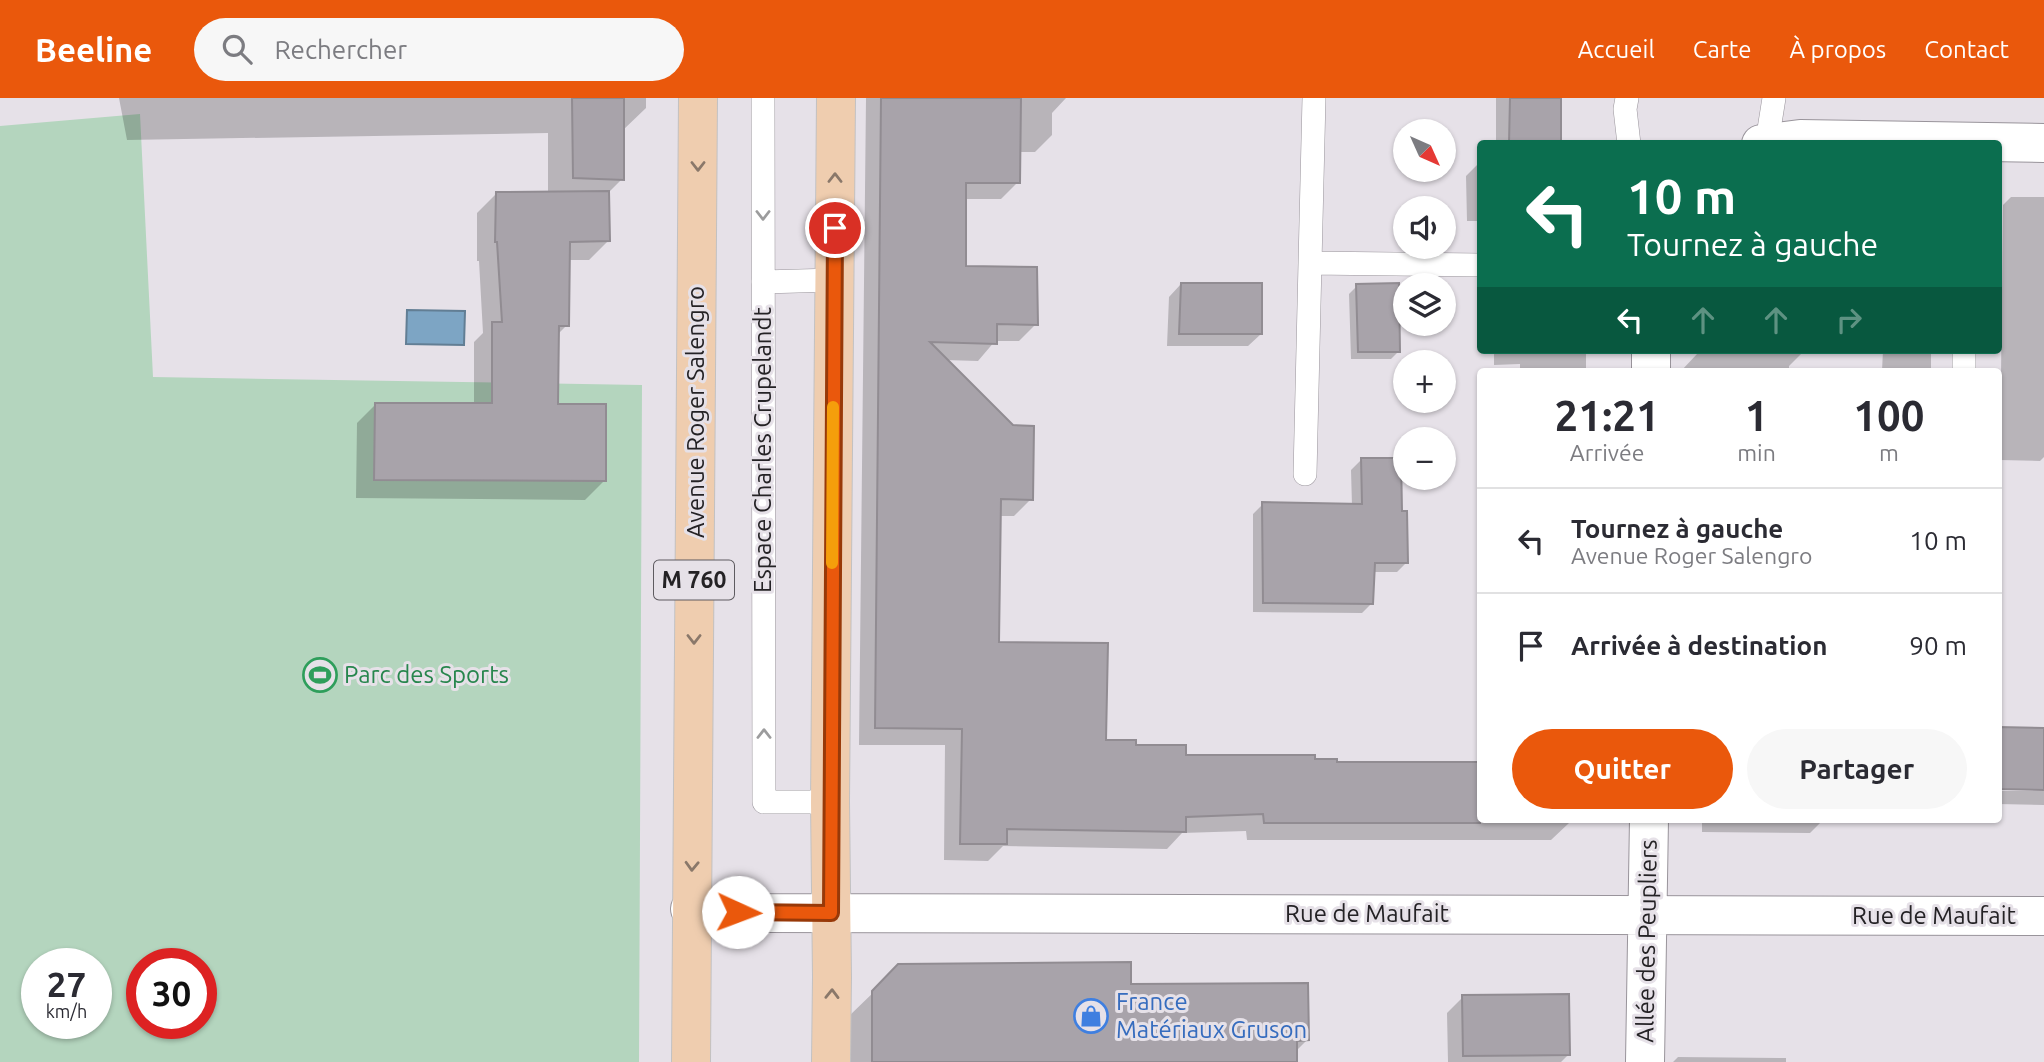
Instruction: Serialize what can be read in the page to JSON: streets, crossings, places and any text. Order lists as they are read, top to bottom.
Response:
{
  "streets": {
    "main road": ["Avenue Roger Salengro", "M 760"],
    "street": ["Rue de Maufait", "Allée des Peupliers"],
    "lane": ["Espace Charles Crupelandt"]
  },
  "crossings": [
    ["Avenue Roger Salengro", "Rue de Maufait"],
    ["Rue de Maufait", "Allée des Peupliers"]
  ],
  "places": {
    "sports": ["Parc des Sports"],
    "shop": ["France Matériaux Gruson"]
  },
  "north": "bottom right",
  "page": {
    "header": "Beeline",
    "search": "Rechercher",
    "nav": [
      "Accueil",
      "Carte",
      "À propos",
      "Contact"
    ],
    "map_buttons": ["+", "−"],
    "turn": ["10 m", "Tournez à gauche"],
    "eta": [
      "21:21",
      "Arrivée",
      "1",
      "min",
      "100",
      "m"
    ],
    "list": [
      {
        "name": "Tournez à gauche",
        "note": "Avenue Roger Salengro",
        "value": "10 m"
      },
      {
        "name": "Arrivée à destination",
        "value": "90 m"
      }
    ],
    "buttons": ["Quitter", "Partager"],
    "speed": "27 km/h",
    "limit": "30"
  }
}
